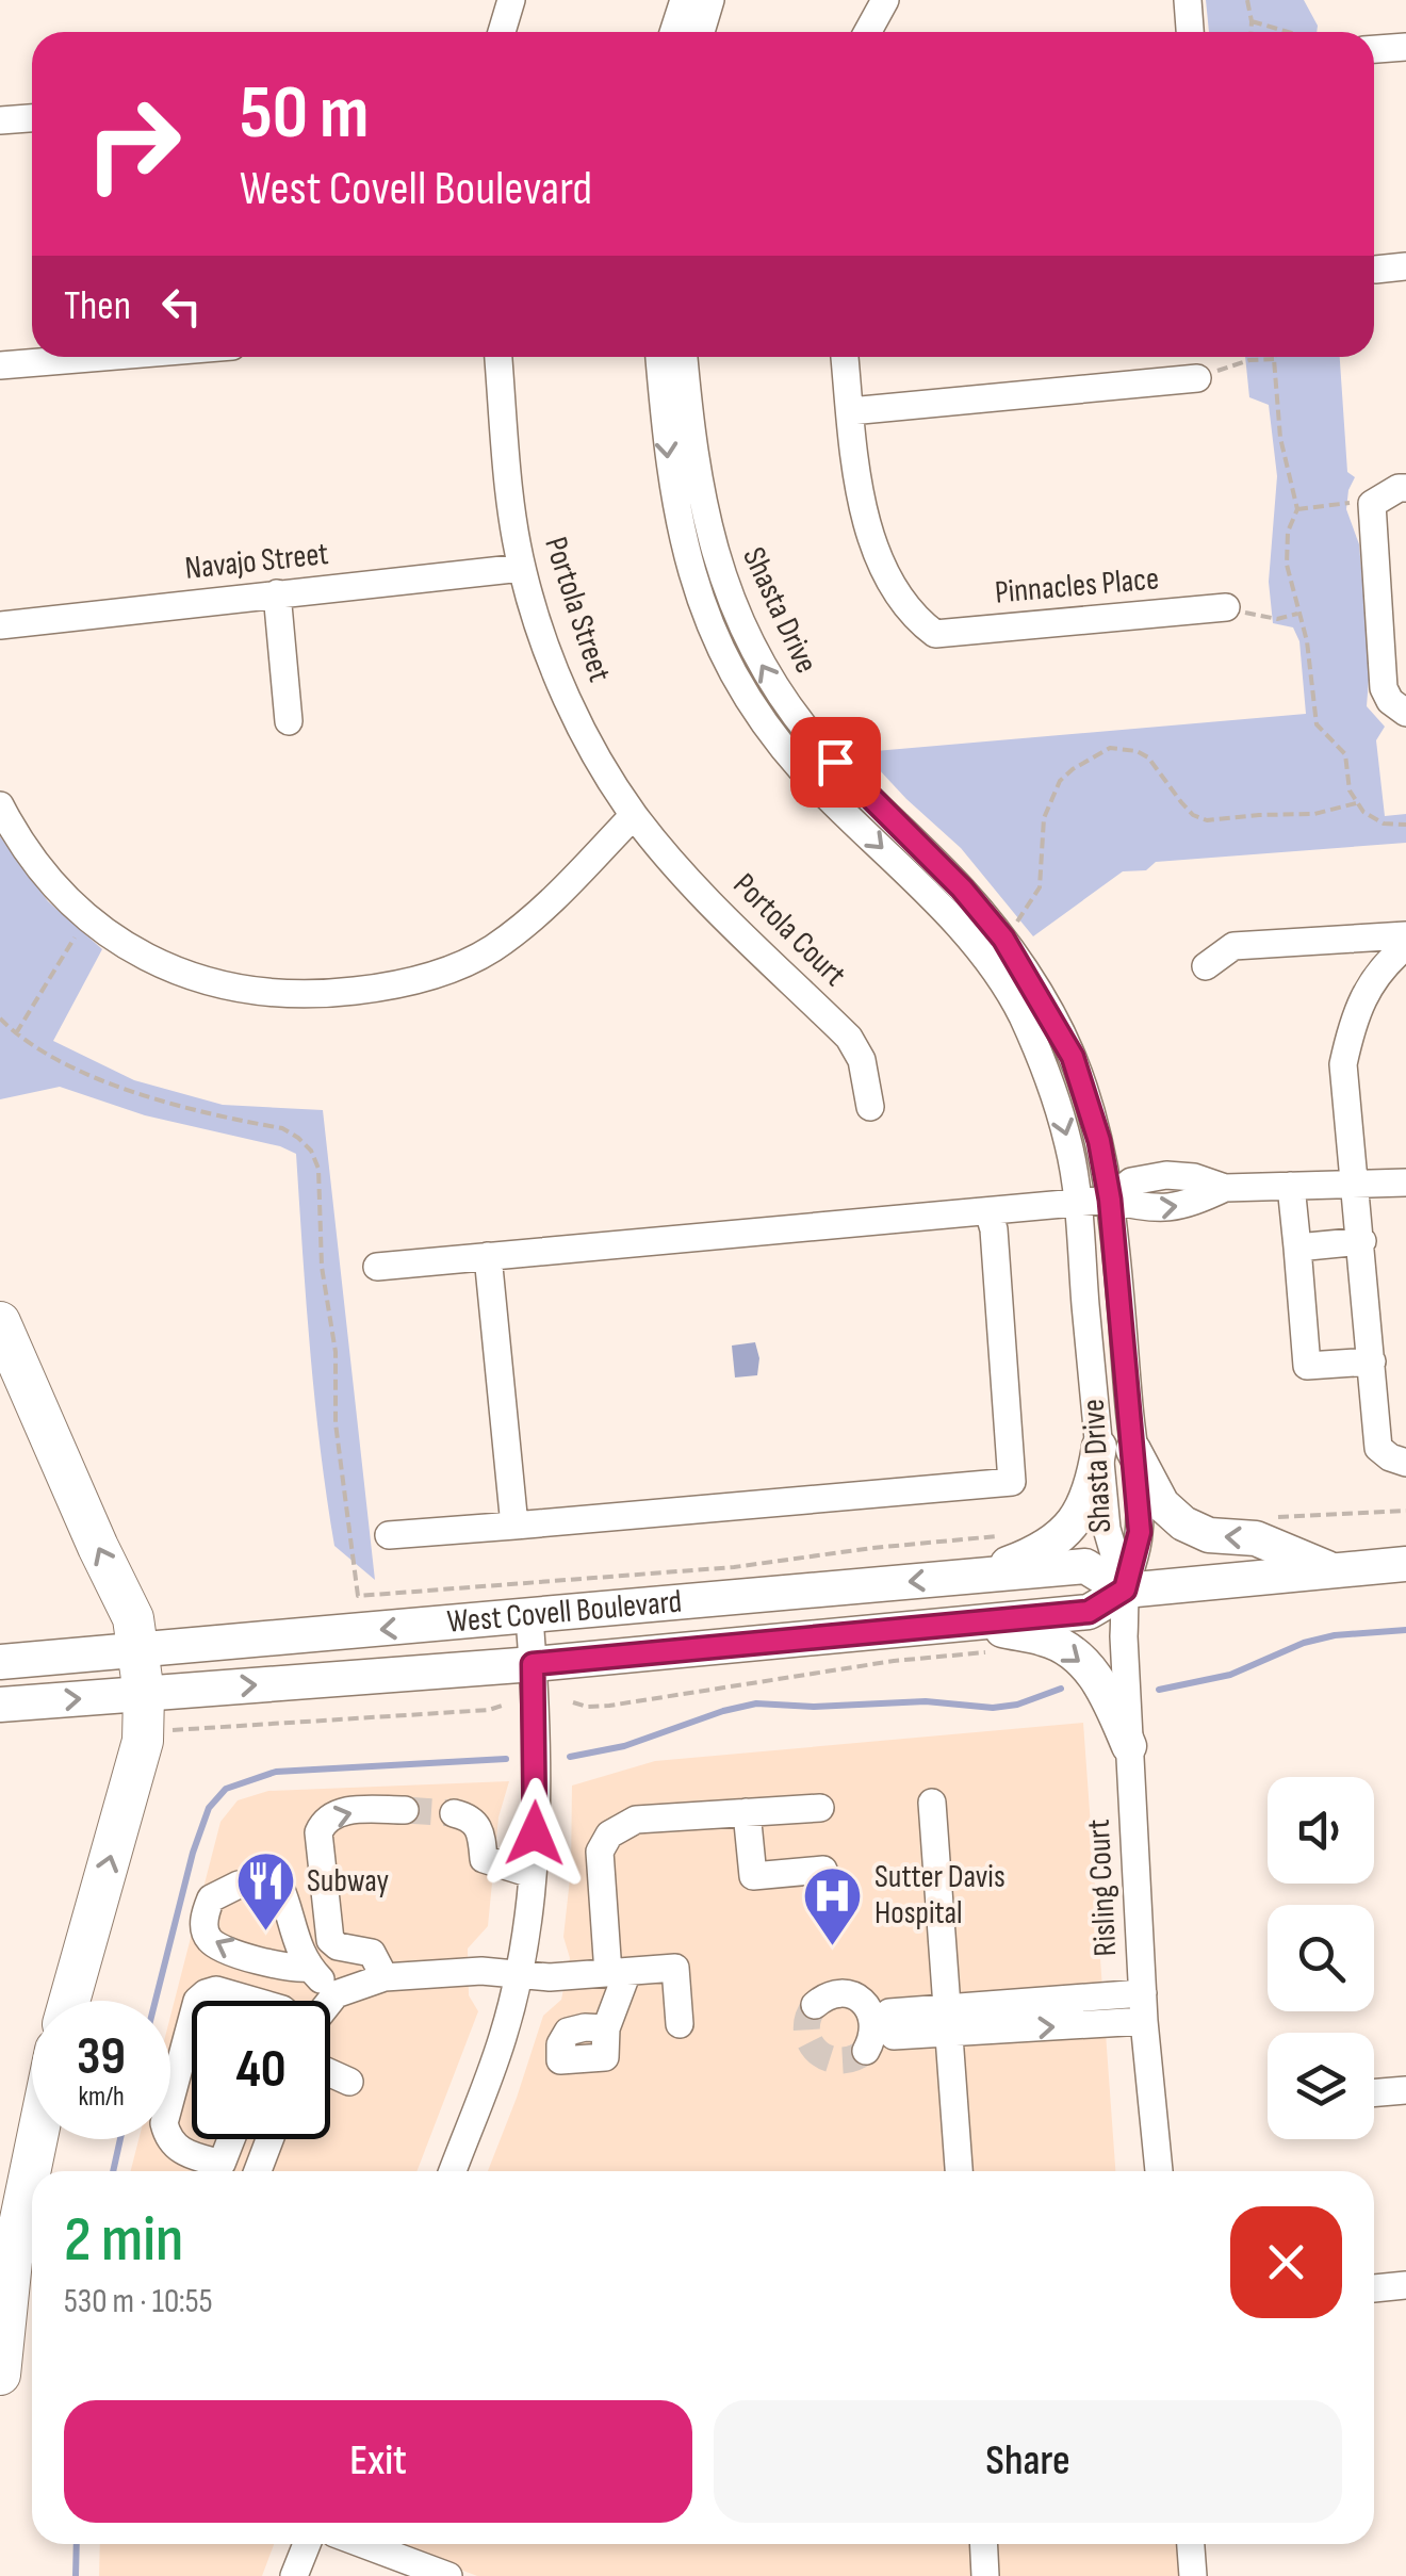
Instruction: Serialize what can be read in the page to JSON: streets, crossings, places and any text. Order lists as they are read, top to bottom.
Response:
{
  "streets": {
    "main road": ["West Covell Boulevard"],
    "street": [
      "Navajo Street",
      "Pinnacles Place",
      "Portola Street",
      "Shasta Drive",
      "Portola Court",
      "Risling Court"
    ]
  },
  "crossings": [
    ["Navajo Street", "Portola Street"],
    ["Portola Street", "Portola Court"],
    ["Shasta Drive", "West Covell Boulevard"],
    ["Shasta Drive", "Risling Court"],
    ["West Covell Boulevard", "Risling Court"]
  ],
  "places": {
    "restaurant": ["Subway"],
    "hospital": ["Sutter Davis Hospital"]
  },
  "page": {
    "turn": ["50 m", "West Covell Boulevard"],
    "then": "Then",
    "speed": "39 km/h",
    "limit": "40",
    "heading": ["2 min", "530 m · 10:55"],
    "buttons": ["Exit", "Share"]
  }
}
